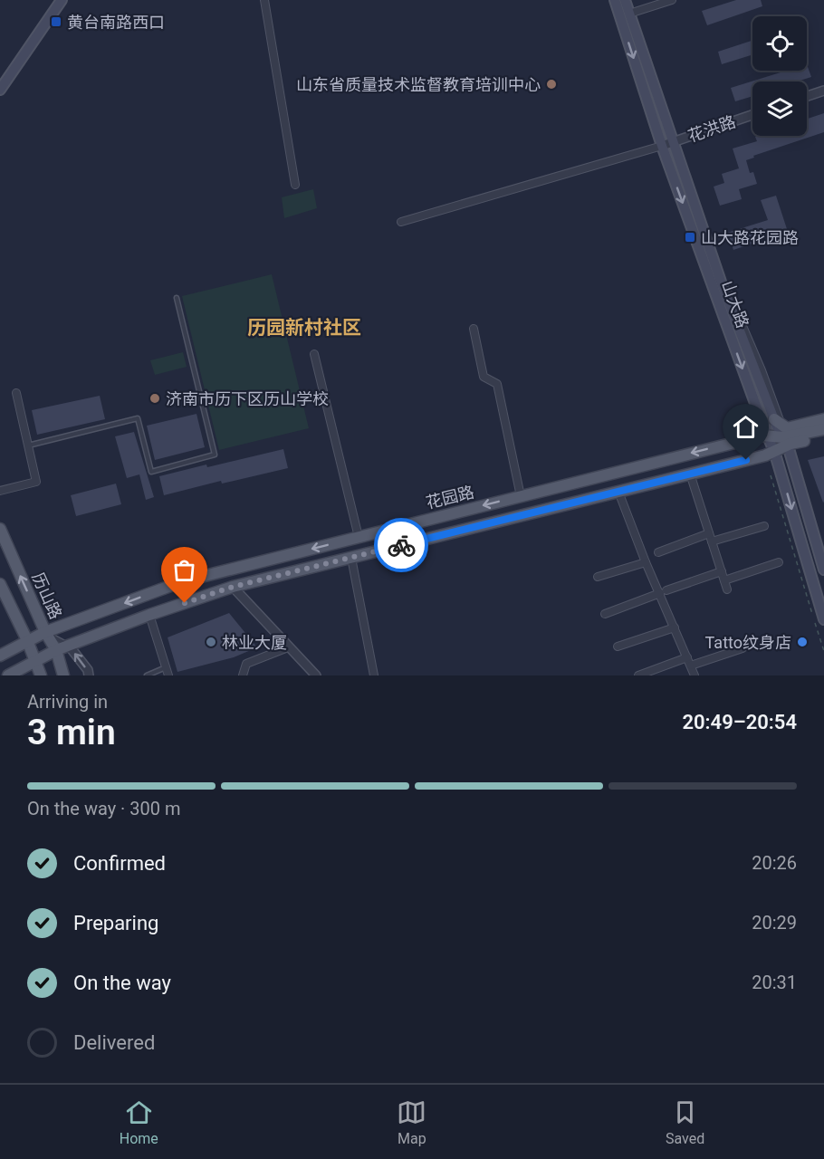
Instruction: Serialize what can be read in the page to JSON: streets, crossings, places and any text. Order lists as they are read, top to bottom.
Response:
{
  "streets": {
    "main road": ["山大路", "花园路", "历山路"],
    "street": ["花洪路"]
  },
  "crossings": [
    ["花洪路", "山大路"],
    ["山大路", "花园路"],
    ["花园路", "历山路"]
  ],
  "districts": ["历园新村社区"],
  "places": {
    "transit": ["黄台南路西口", "山大路花园路"],
    "other": [
      "山东省质量技术监督教育培训中心",
      "济南市历下区历山学校",
      "林业大厦",
      "Tatto纹身店"
    ]
  },
  "page": {
    "heading": ["3 min", "Arriving in", "20:49–20:54"],
    "bar": "On the way · 300 m",
    "list": [
      ["Confirmed", "20:26"],
      ["Preparing", "20:29"],
      ["On the way", "20:31"],
      "Delivered"
    ],
    "tabs": ["Home", "Map", "Saved"]
  }
}
